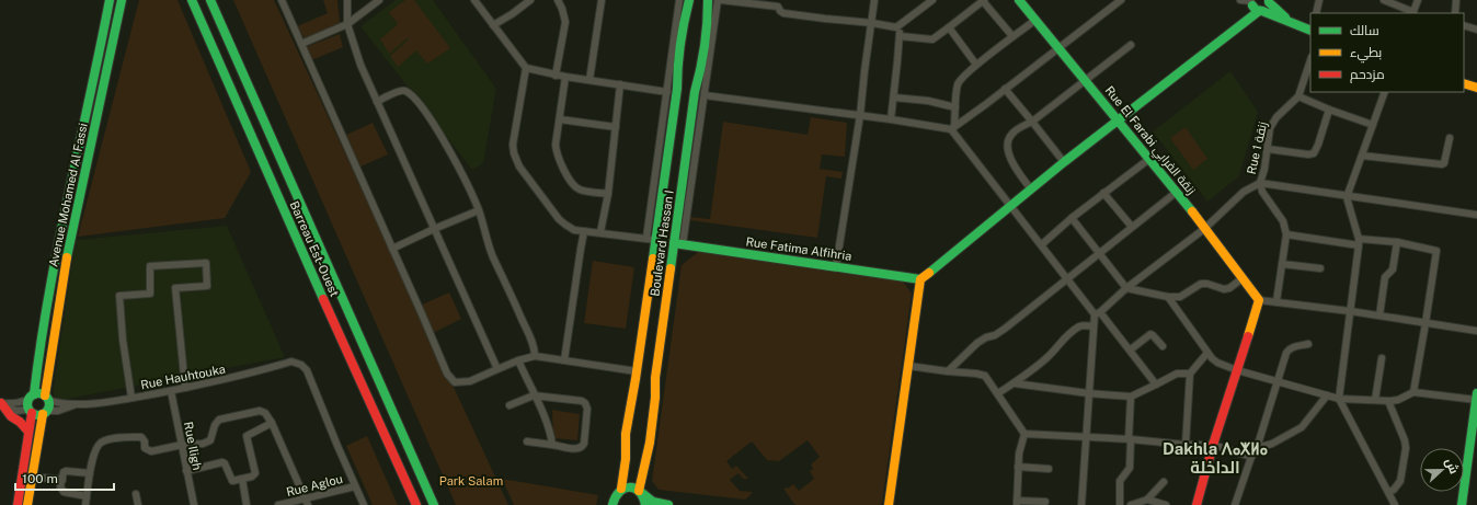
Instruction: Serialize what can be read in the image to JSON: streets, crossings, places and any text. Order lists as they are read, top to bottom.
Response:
{
  "streets": {
    "street": [
      "Rue El Farabi زنقة الفرابي",
      "Rue 1 زنقة",
      "Avenue Mohamed Al Fassi",
      "Boulevard Hassan I",
      "Barreau Est-Ouest",
      "Rue Fatima Alfihria",
      "Rue Hauhtouka",
      "Rue Iligh",
      "Rue Aglou"
    ]
  },
  "crossings": [
    ["Avenue Mohamed Al Fassi", "Rue Hauhtouka"],
    ["Boulevard Hassan I", "Rue Fatima Alfihria"],
    ["Rue Hauhtouka", "Rue Iligh"],
    ["Rue Hauhtouka", "Rue Aglou"]
  ],
  "districts": ["Dakhla ⴷⴰⵅⵍⴰ الداخلة"],
  "parks": ["Park Salam"],
  "legend": ["سالك", "بطيء", "مزدحم"],
  "scale_bar": "100 m",
  "north": "right"
}
